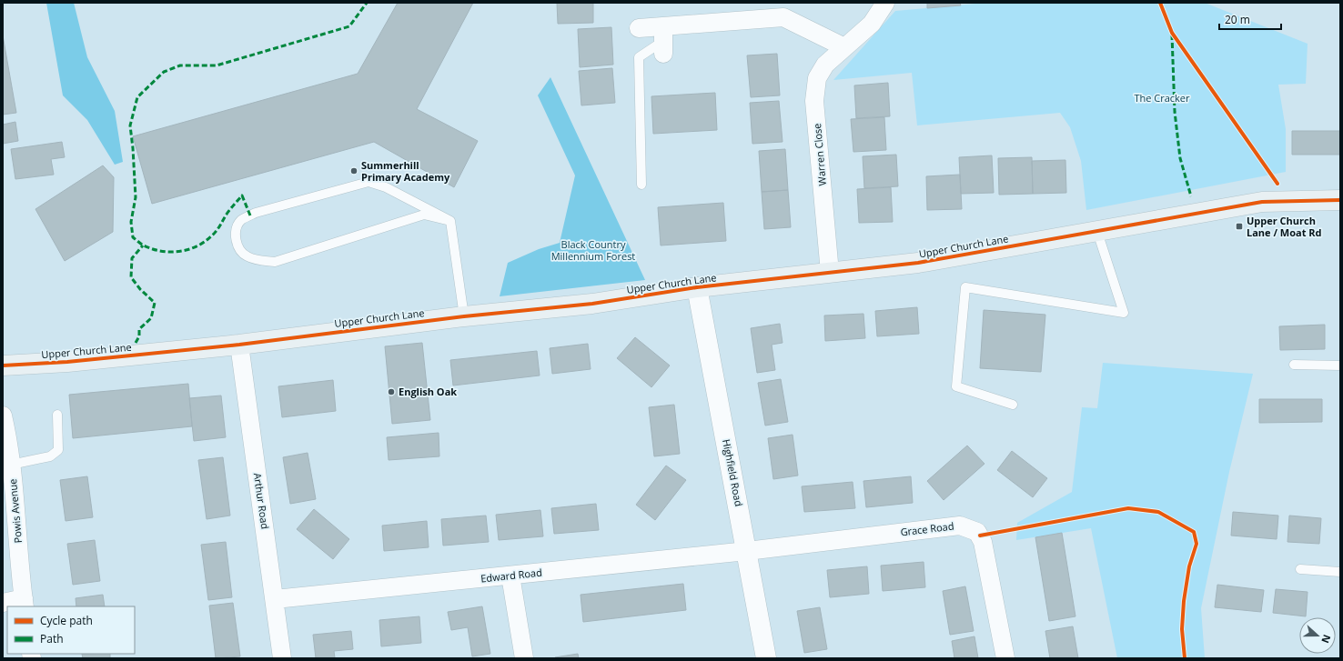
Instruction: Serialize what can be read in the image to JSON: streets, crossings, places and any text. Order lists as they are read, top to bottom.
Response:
{
  "streets": {
    "main road": ["Upper Church Lane"],
    "street": [
      "Warren Close",
      "Highfield Road",
      "Arthur Road",
      "Powis Avenue",
      "Grace Road",
      "Edward Road"
    ]
  },
  "crossings": [
    ["Warren Close", "Upper Church Lane"],
    ["Upper Church Lane", "Highfield Road"],
    ["Upper Church Lane", "Arthur Road"],
    ["Highfield Road", "Grace Road"],
    ["Highfield Road", "Edward Road"],
    ["Arthur Road", "Edward Road"],
    ["Grace Road", "Edward Road"]
  ],
  "parks": ["The Cracker", "Black Country Millennium Forest"],
  "places": {
    "other": ["Summerhill Primary Academy", "English Oak"],
    "transit": ["Upper Church Lane / Moat Rd"]
  },
  "legend": ["Cycle path", "Path"],
  "scale_bar": "20 m",
  "north": "right"
}
